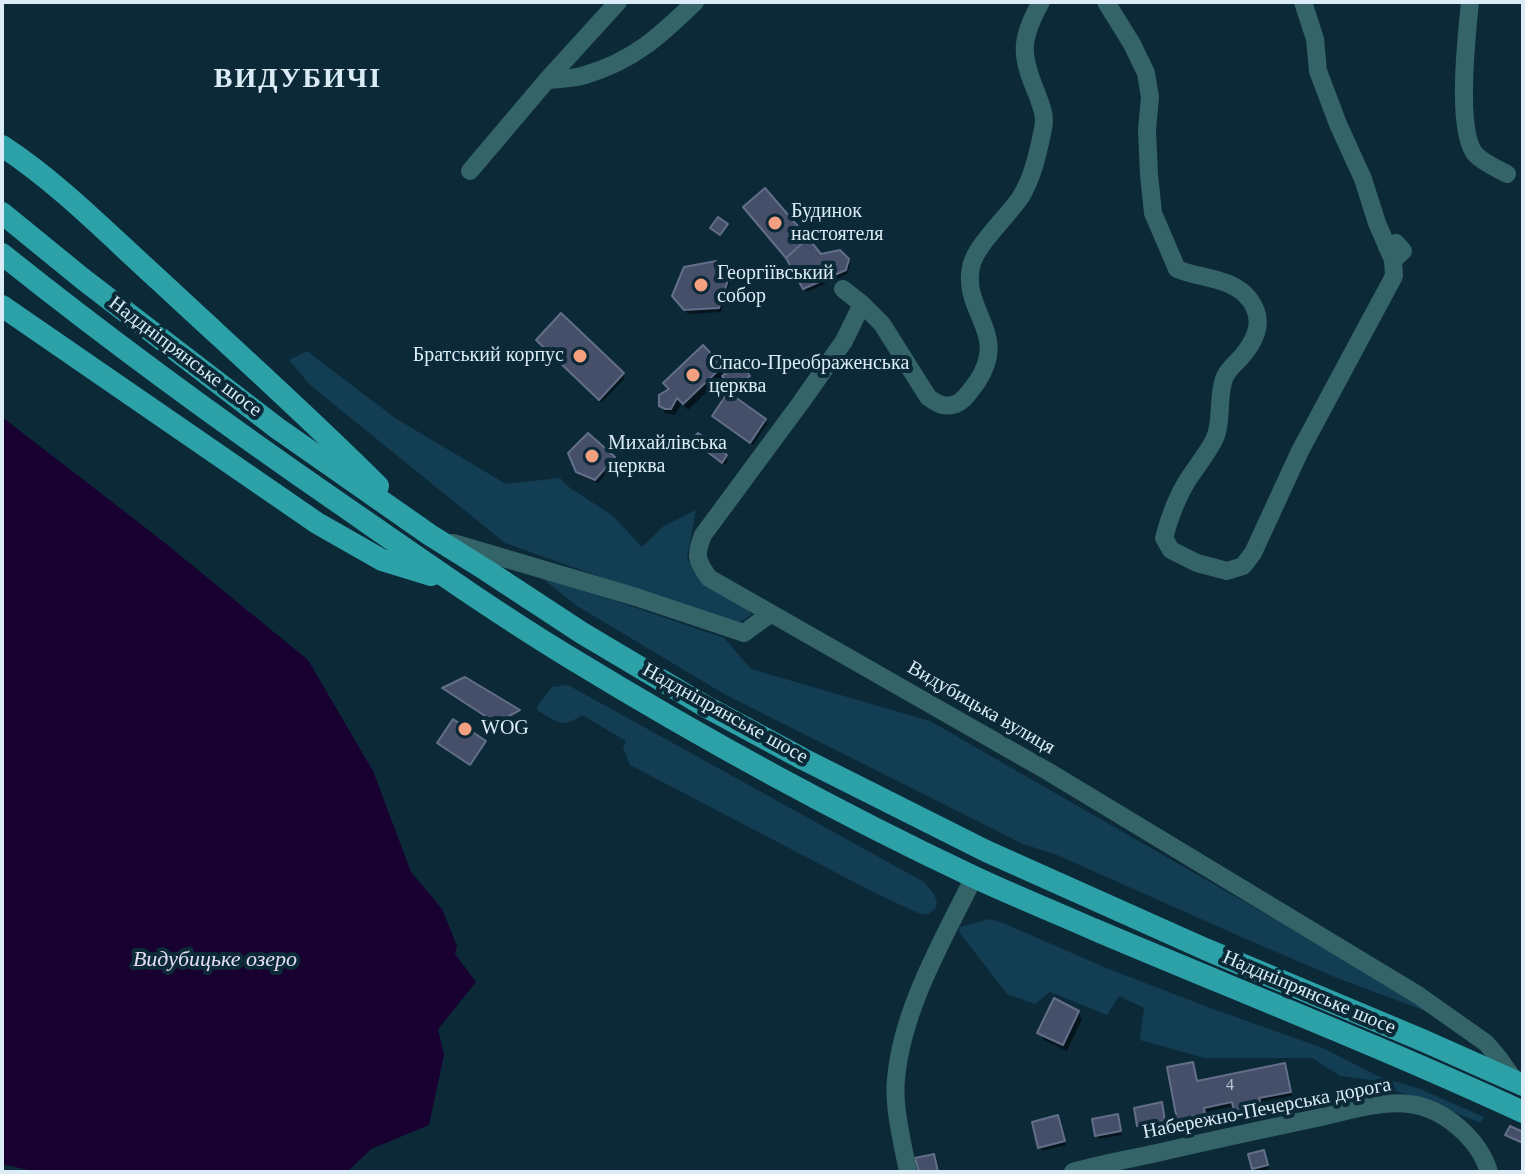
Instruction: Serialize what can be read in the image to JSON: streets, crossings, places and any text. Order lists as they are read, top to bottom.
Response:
{
  "streets": {
    "main road": ["Наддніпрянське шосе"],
    "street": ["Видубицька вулиця", "Набережно-Печерська дорога"]
  },
  "crossings": [
    ["Наддніпрянське шосе", "Видубицька вулиця"]
  ],
  "districts": ["ВИДУБИЧІ"],
  "water": ["Видубицьке озеро"],
  "places": [
    "Будинок настоятеля",
    "Георгіївський собор",
    "Братський корпус",
    "Спасо-Преображенська церква",
    "Михайлівська церква",
    "WOG"
  ],
  "house_numbers": ["4"]
}
